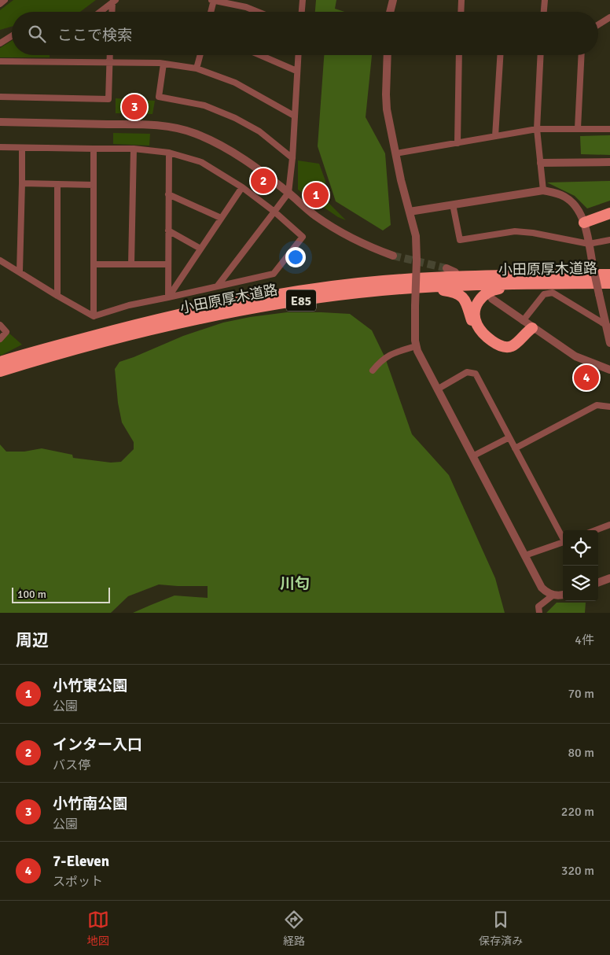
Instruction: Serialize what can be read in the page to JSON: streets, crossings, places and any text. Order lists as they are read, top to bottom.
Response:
{
  "streets": {
    "highway": ["小田原厚木道路", "E85"]
  },
  "districts": ["川匂"],
  "scale_bar": "100 m",
  "page": {
    "search": "ここで検索",
    "pins": [
      "3",
      "2",
      "1",
      "4"
    ],
    "scale": "100 m",
    "heading": ["周辺", "4件"],
    "list": [
      {
        "mark": "1",
        "name": "小竹東公園",
        "note": "公園",
        "value": "70 m"
      },
      {
        "mark": "2",
        "name": "インター入口",
        "note": "バス停",
        "value": "80 m"
      },
      {
        "mark": "3",
        "name": "小竹南公園",
        "note": "公園",
        "value": "220 m"
      },
      {
        "mark": "4",
        "name": "7-Eleven",
        "note": "スポット",
        "value": "320 m"
      }
    ],
    "nav": ["地図", "経路", "保存済み"]
  }
}
